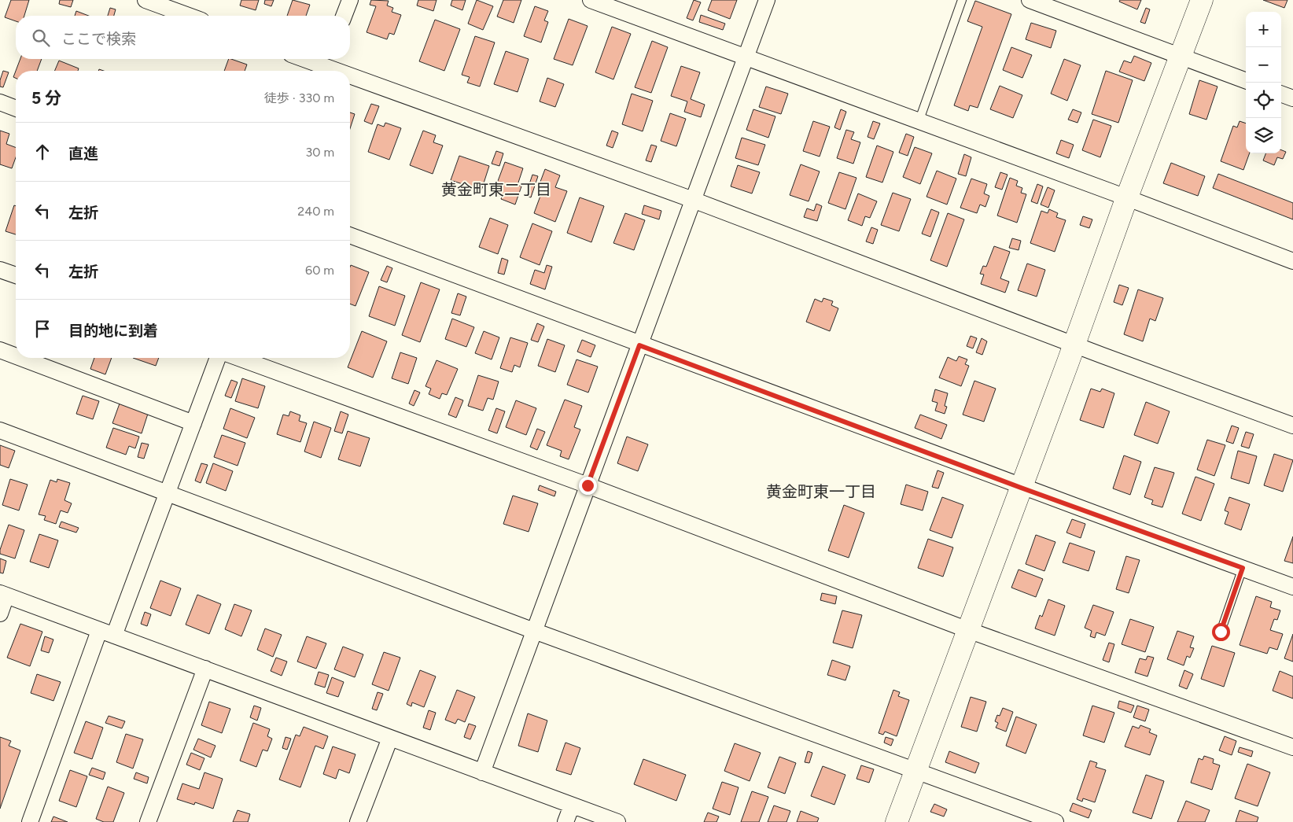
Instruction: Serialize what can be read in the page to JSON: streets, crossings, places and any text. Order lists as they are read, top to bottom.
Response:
{
  "districts": ["黄金町東二丁目", "黄金町東一丁目"],
  "page": {
    "map_buttons": ["+", "−"],
    "search": "ここで検索",
    "heading": ["5 分", "徒歩 · 330 m"],
    "list": [
      ["直進", "30 m"],
      ["左折", "240 m"],
      ["左折", "60 m"],
      "目的地に到着"
    ]
  }
}
